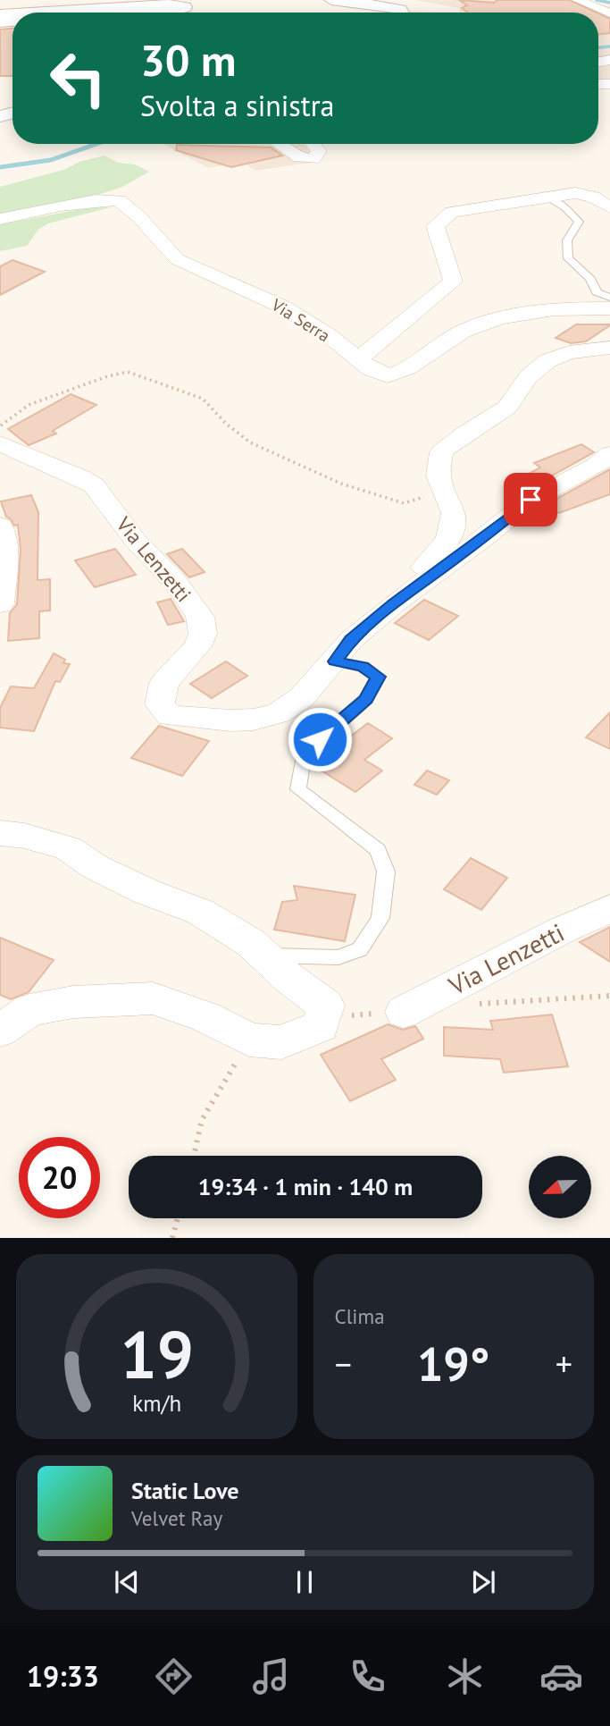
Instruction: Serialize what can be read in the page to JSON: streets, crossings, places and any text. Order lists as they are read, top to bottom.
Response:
{
  "streets": {
    "street": ["Via Serra", "Via Lenzetti"]
  },
  "north": "left",
  "page": {
    "turn": ["30 m", "Svolta a sinistra"],
    "limit": "20",
    "trip": "19:34 · 1 min · 140 m",
    "tile": "Clima",
    "heat": ["−", "19°", "+"],
    "song": ["Static Love", "Velvet Ray"],
    "tabs": "19:33",
    "gauge": ["19", "km/h"]
  }
}
